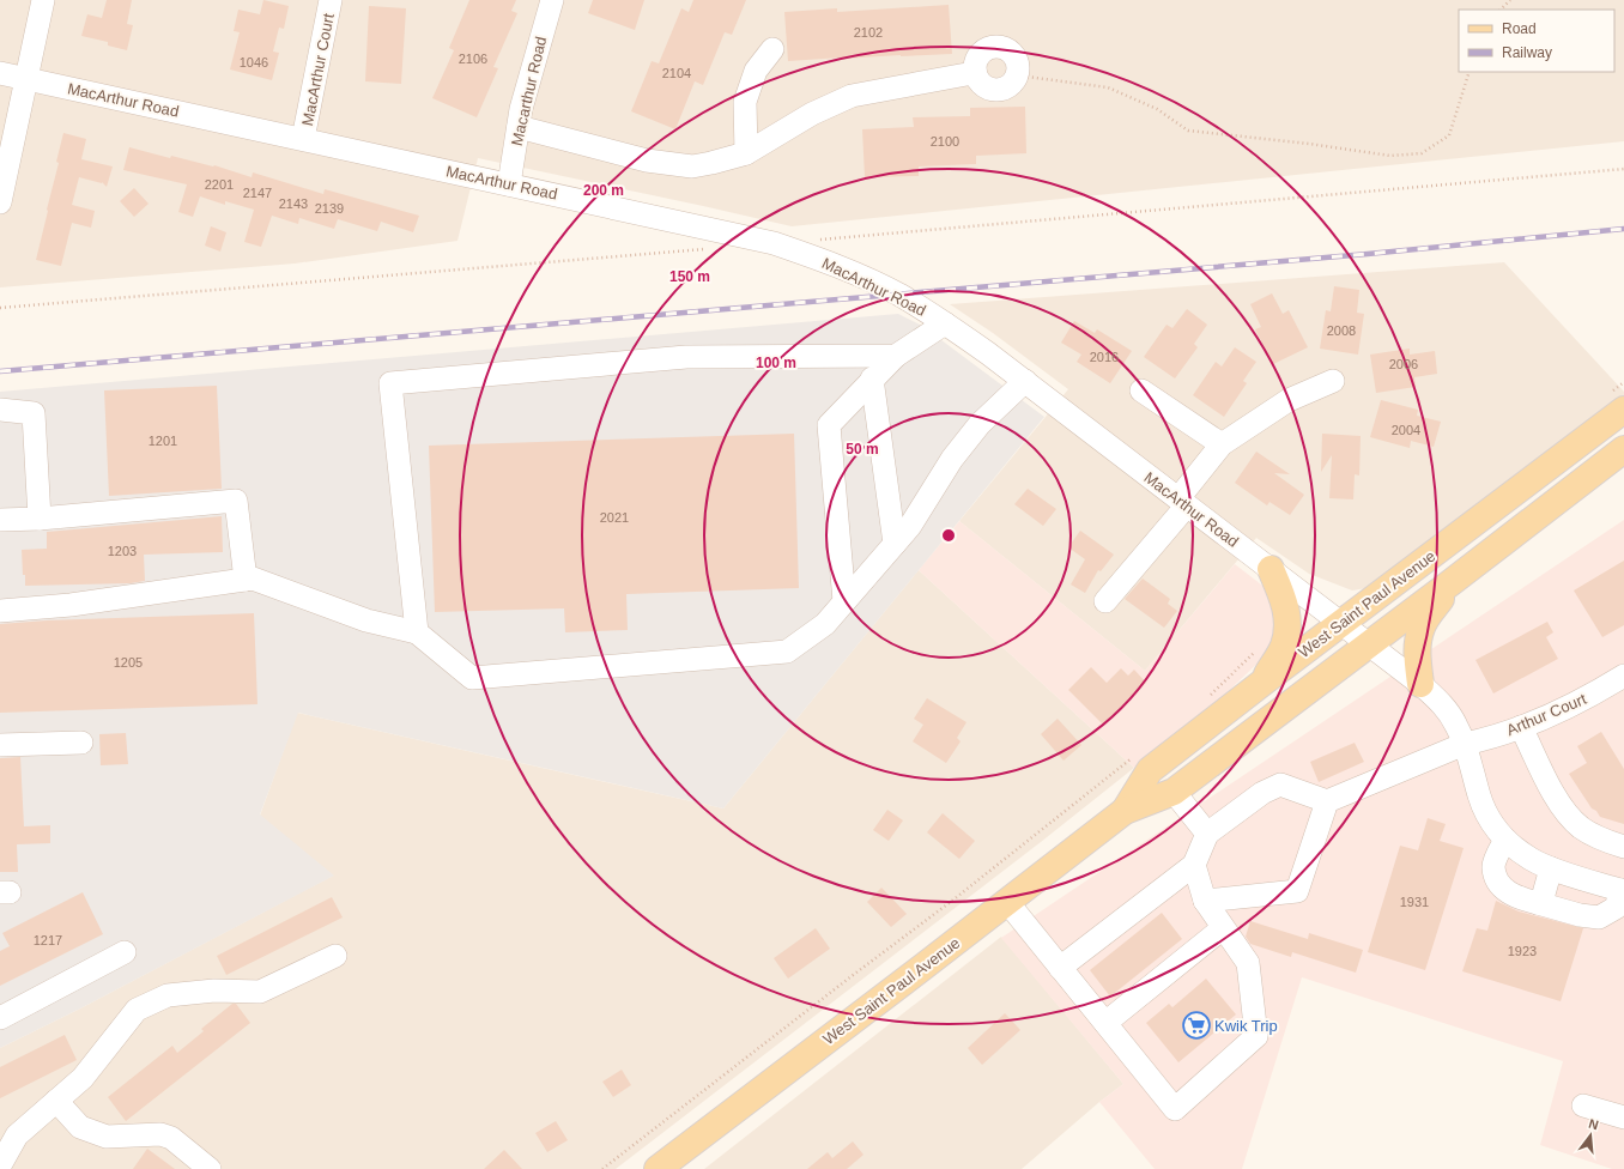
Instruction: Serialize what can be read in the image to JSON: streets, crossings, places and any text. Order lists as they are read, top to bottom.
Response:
{
  "streets": {
    "main road": ["West Saint Paul Avenue"],
    "street": [
      "MacArthur Court",
      "Macarthur Road",
      "MacArthur Road",
      "Arthur Court"
    ]
  },
  "crossings": [
    ["MacArthur Court", "MacArthur Road"],
    ["Macarthur Road", "MacArthur Road"],
    ["MacArthur Road", "West Saint Paul Avenue"],
    ["MacArthur Road", "Arthur Court"]
  ],
  "places": {
    "supermarket": ["Kwik Trip"]
  },
  "house_numbers": [
    "2102",
    "2106",
    "1046",
    "2104",
    "2100",
    "2201",
    "2147",
    "2143",
    "2139",
    "2008",
    "2016",
    "2006",
    "2004",
    "1201",
    "2021",
    "1203",
    "1205",
    "1931",
    "1217",
    "1923"
  ],
  "legend": ["Road", "Railway"],
  "north": "top",
  "rings": [
    "200 m",
    "150 m",
    "100 m",
    "50 m"
  ]
}
